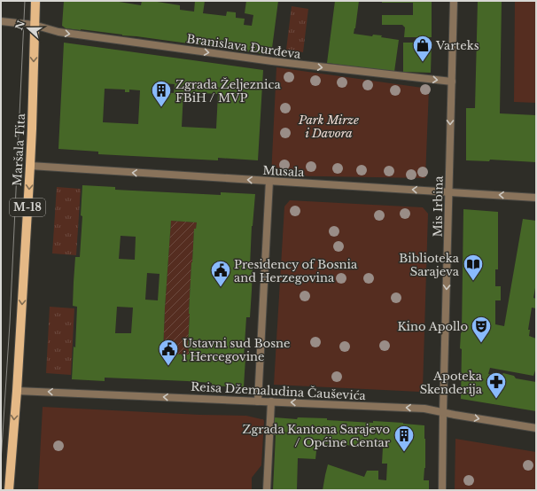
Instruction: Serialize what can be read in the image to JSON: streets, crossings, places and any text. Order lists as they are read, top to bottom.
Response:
{
  "streets": {
    "main road": ["Maršala Tita", "M-18"],
    "street": [
      "Branislava Đurđeva",
      "Musala",
      "Mis Irbina",
      "Reisa Džemaludina Čauševića"
    ]
  },
  "crossings": [
    ["Branislava Đurđeva", "Maršala Tita"],
    ["Branislava Đurđeva", "Mis Irbina"],
    ["Maršala Tita", "Musala"],
    ["Maršala Tita", "Reisa Džemaludina Čauševića"],
    ["Musala", "Mis Irbina"],
    ["Mis Irbina", "Reisa Džemaludina Čauševića"]
  ],
  "one_way": [
    "Branislava Đurđeva",
    "Maršala Tita",
    "Musala",
    "Mis Irbina"
  ],
  "parks": ["Park Mirze i Davora"],
  "places": {
    "shop": ["Varteks"],
    "building": ["Zgrada Željeznica FBiH / MVP", "Zgrada Kantona Sarajevo / Općine Centar"],
    "library": ["Biblioteka Sarajeva"],
    "public building": ["Presidency of Bosnia and Herzegovina", "Ustavni sud Bosne i Hercegovine"],
    "theatre": ["Kino Apollo"],
    "pharmacy": ["Apoteka Skenderija"]
  },
  "north": "left"
}
